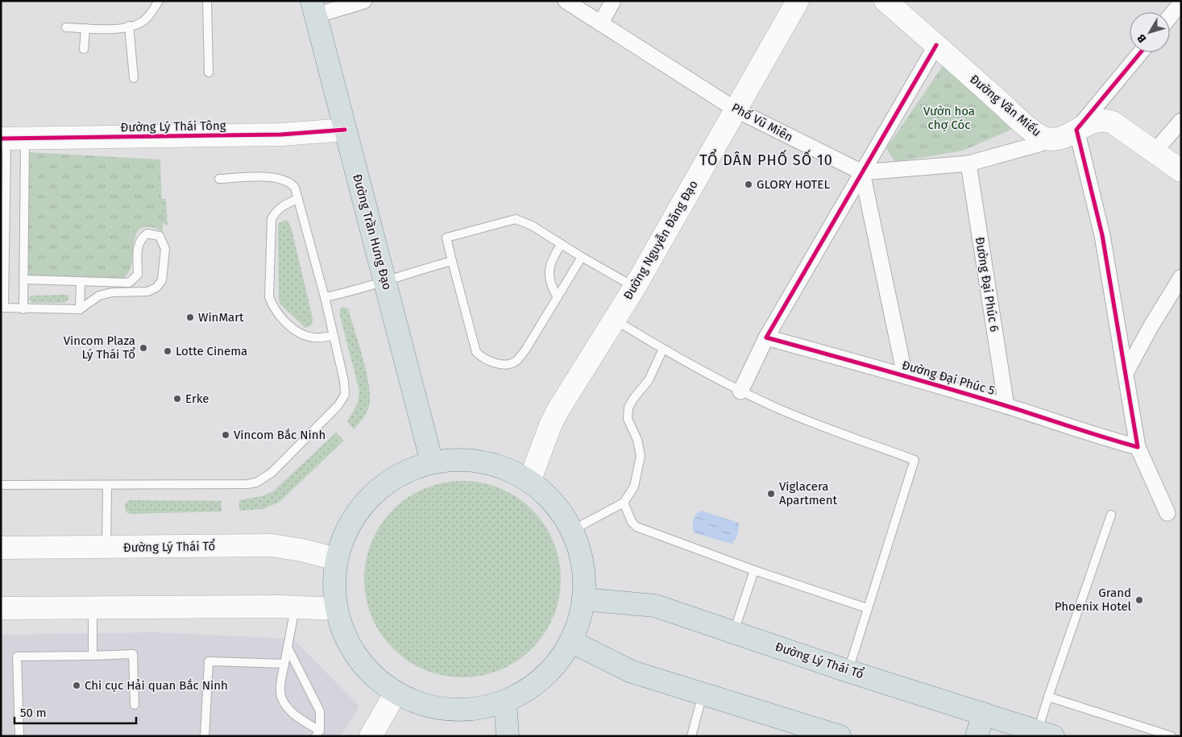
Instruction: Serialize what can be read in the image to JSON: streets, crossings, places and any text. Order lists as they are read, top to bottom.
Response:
{
  "streets": {
    "main road": [
      "Đường Văn Miếu",
      "Đường Lý Thái Tông",
      "Đường Trần Hưng Đạo",
      "Đường Nguyễn Đăng Đạo",
      "Đường Lý Thái Tổ"
    ],
    "street": ["Phố Vũ Miên", "Đường Đại Phúc 6", "Đường Đại Phúc 5"]
  },
  "crossings": [
    ["Phố Vũ Miên", "Đường Nguyễn Đăng Đạo"],
    ["Đường Lý Thái Tông", "Đường Trần Hưng Đạo"],
    ["Đường Đại Phúc 6", "Đường Đại Phúc 5"]
  ],
  "districts": ["TỔ DÂN PHỐ SỐ 10"],
  "parks": ["Vườn hoa chợ Cóc"],
  "places": [
    "GLORY HOTEL",
    "WinMart",
    "Vincom Plaza Lý Thái Tổ",
    "Lotte Cinema",
    "Erke",
    "Vincom Bắc Ninh",
    "Viglacera Apartment",
    "Grand Phoenix Hotel",
    "Chi cục Hải quan Bắc Ninh"
  ],
  "scale_bar": "50 m",
  "north": "bottom left"
}
